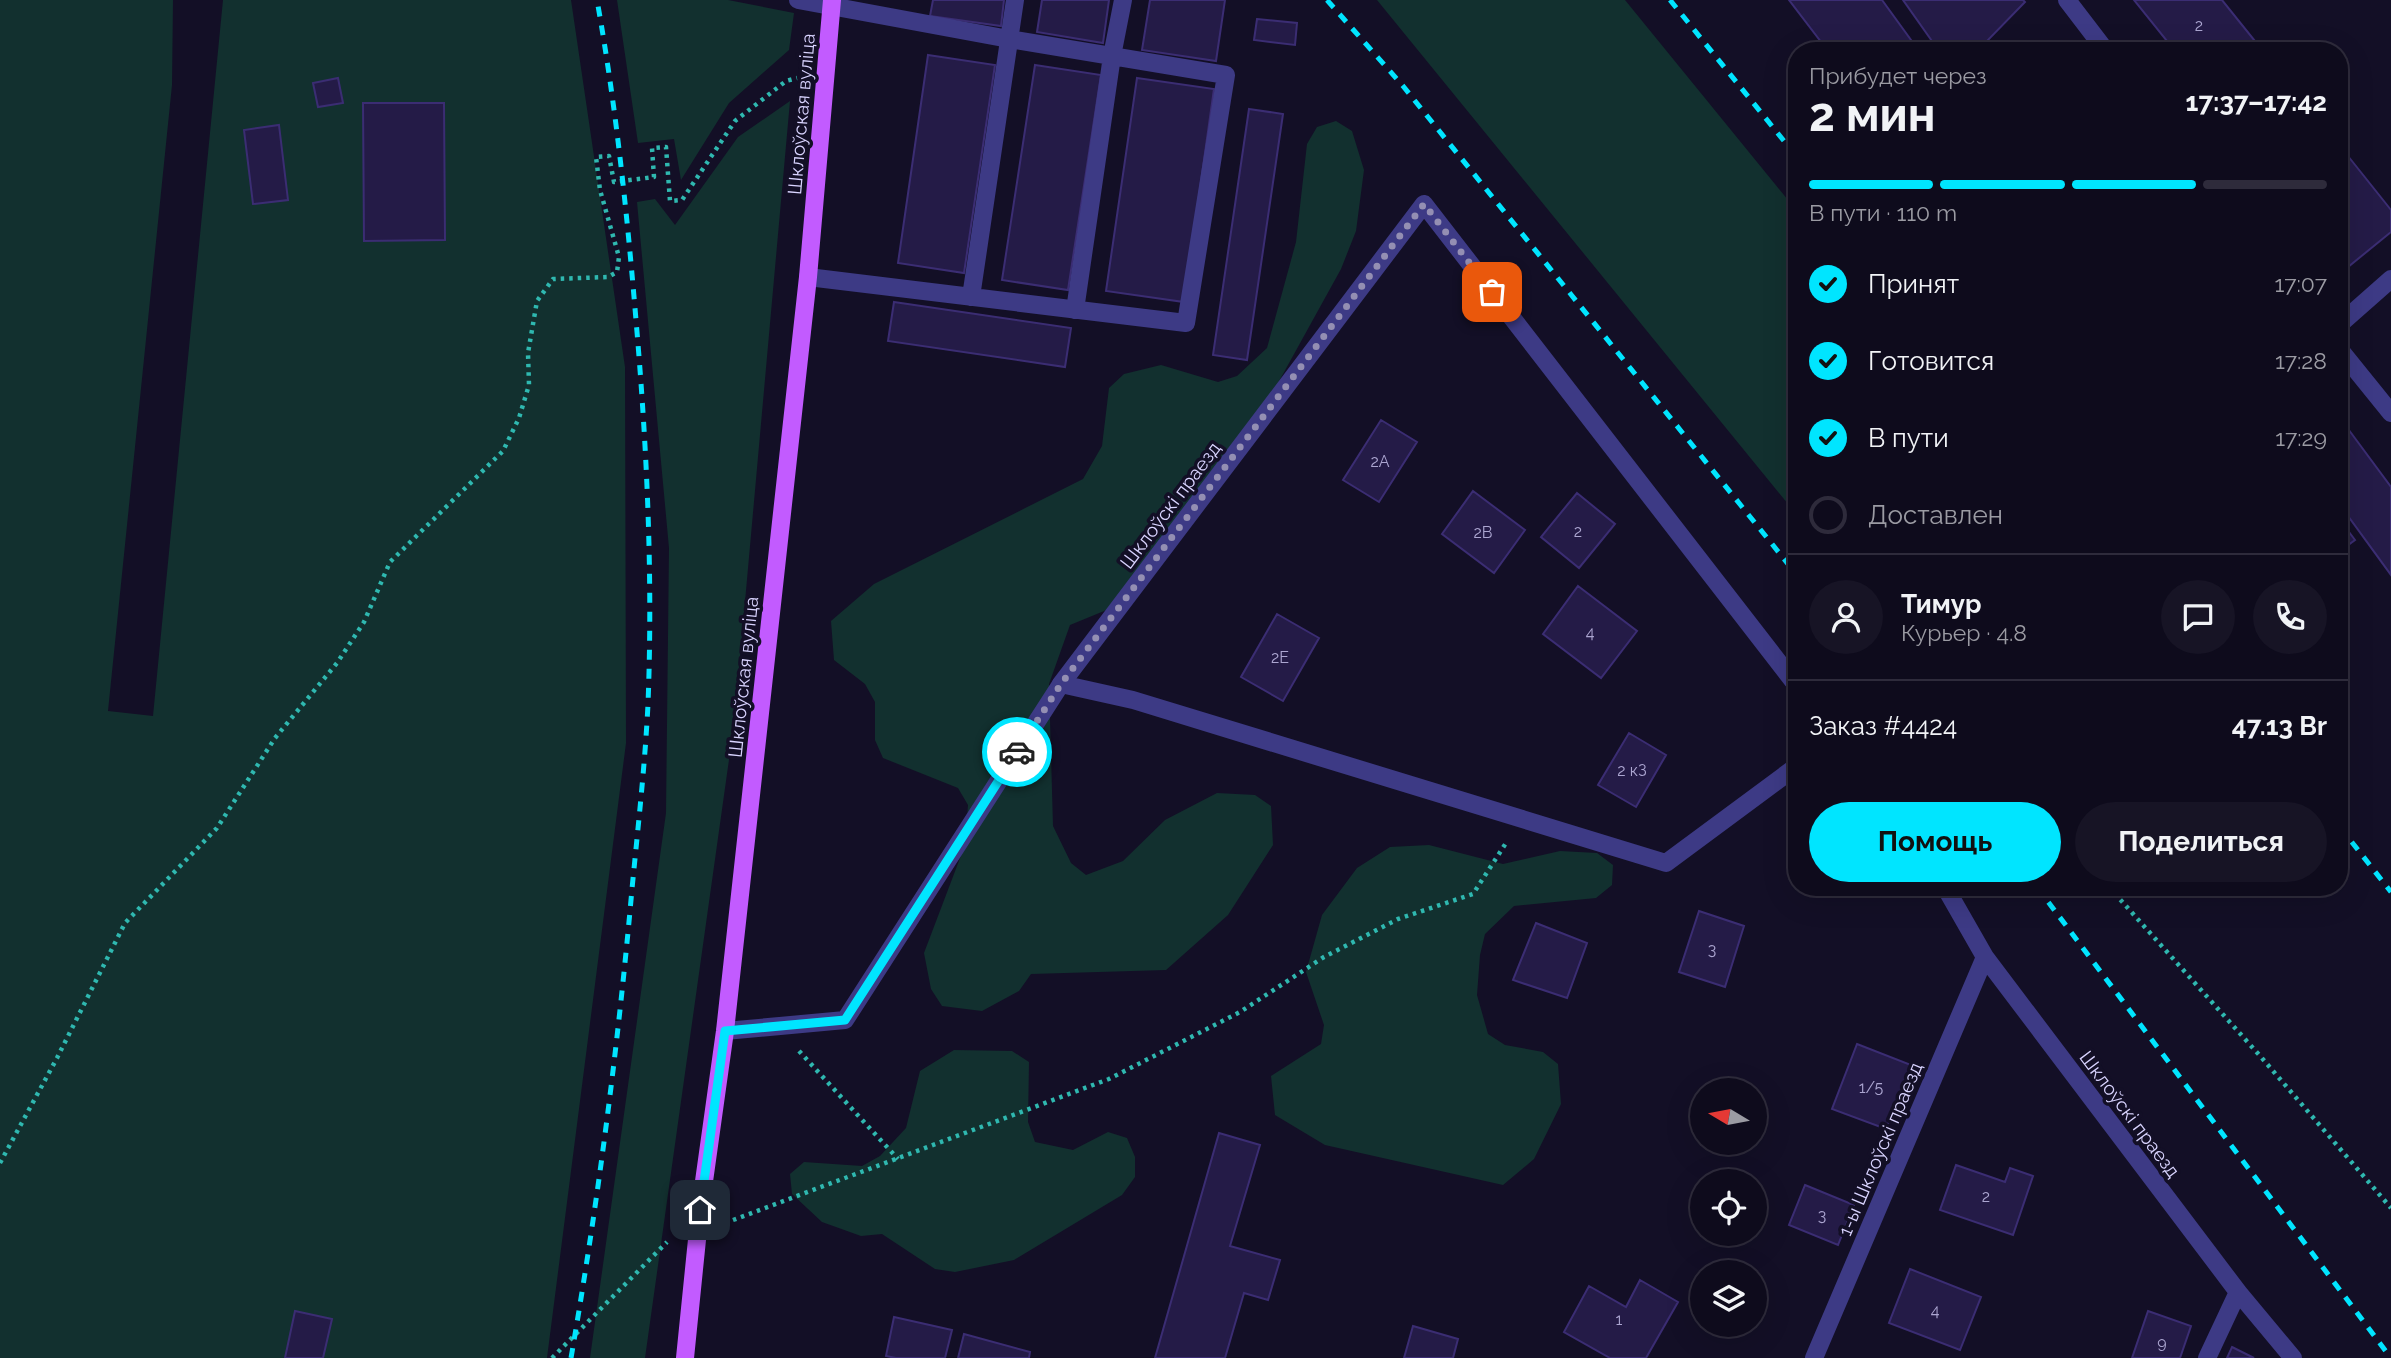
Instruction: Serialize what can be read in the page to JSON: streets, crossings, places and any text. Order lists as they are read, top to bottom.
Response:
{
  "streets": {
    "main road": ["Шклоўская вуліца"],
    "street": ["Шклоўскі праезд", "1-ы Шклоўскі праезд"]
  },
  "crossings": [
    ["Шклоўскі праезд", "1-ы Шклоўскі праезд"]
  ],
  "house_numbers": [
    "2",
    "2А",
    "2",
    "2В",
    "4",
    "2Е",
    "2 кЗ",
    "3",
    "1/5",
    "2",
    "3",
    "4",
    "1",
    "9"
  ],
  "north": "left",
  "page": {
    "heading": ["2 мин", "Прибудет через", "17:37–17:42"],
    "panel": [
      "Тимур",
      "Курьер · 4.8",
      "Заказ #4424",
      "47.13 Br"
    ],
    "bar": "В пути · 110 m",
    "list": [
      ["Принят", "17:07"],
      ["Готовится", "17:28"],
      ["В пути", "17:29"],
      "Доставлен"
    ],
    "buttons": ["Помощь", "Поделиться"]
  }
}
